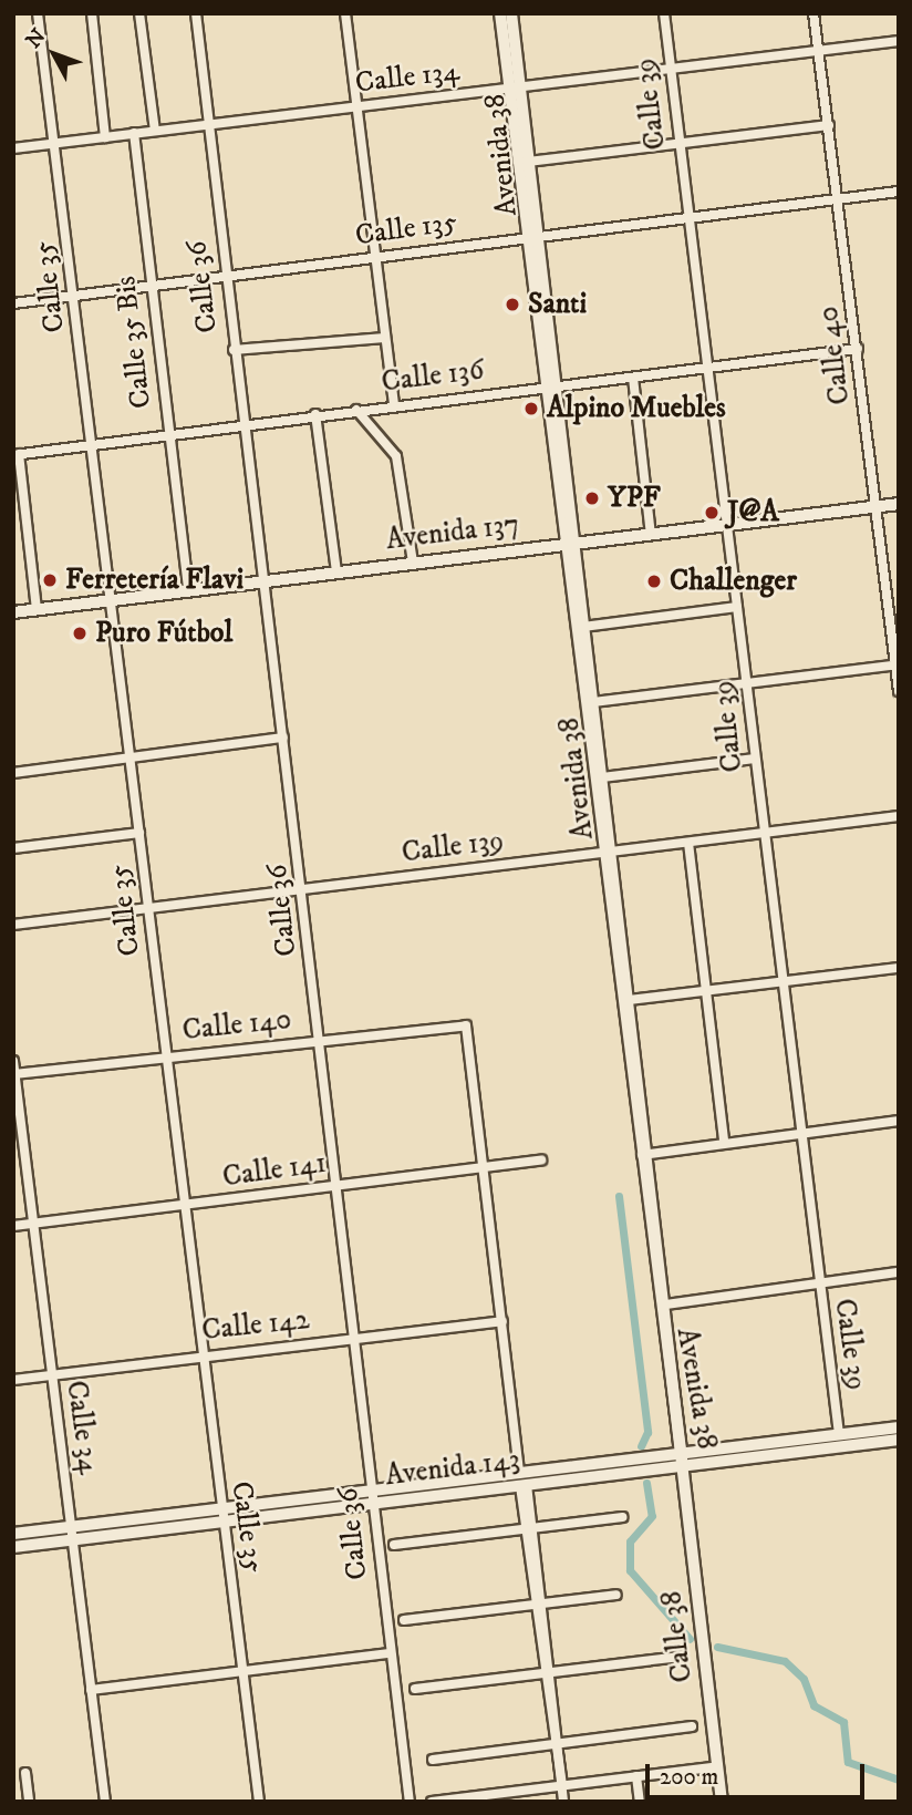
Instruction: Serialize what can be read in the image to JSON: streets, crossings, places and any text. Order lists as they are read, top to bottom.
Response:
{
  "streets": {
    "main road": [
      "Avenida 38",
      "Avenida 137",
      "Avenida 143",
      "Calle 38"
    ],
    "street": [
      "Calle 134",
      "Calle 39",
      "Calle 135",
      "Calle 35",
      "Calle 36",
      "Calle 35 Bis",
      "Calle 40",
      "Calle 136",
      "Calle 139",
      "Calle 140",
      "Calle 141",
      "Calle 142",
      "Calle 34"
    ]
  },
  "crossings": [
    ["Calle 134", "Calle 39"],
    ["Calle 134", "Avenida 38"],
    ["Calle 134", "Calle 35"],
    ["Calle 134", "Calle 36"],
    ["Calle 134", "Calle 35 Bis"],
    ["Calle 134", "Calle 40"],
    ["Calle 39", "Calle 135"],
    ["Calle 39", "Calle 136"],
    ["Calle 39", "Avenida 137"],
    ["Calle 39", "Calle 139"],
    ["Calle 39", "Avenida 143"],
    ["Avenida 38", "Calle 135"],
    ["Avenida 38", "Calle 136"],
    ["Avenida 38", "Avenida 137"],
    ["Avenida 38", "Calle 139"],
    ["Avenida 38", "Avenida 143"],
    ["Avenida 38", "Calle 38"],
    ["Calle 135", "Calle 35"],
    ["Calle 135", "Calle 36"],
    ["Calle 135", "Calle 35 Bis"],
    ["Calle 135", "Calle 40"],
    ["Calle 35", "Calle 136"],
    ["Calle 35", "Avenida 137"],
    ["Calle 35", "Calle 139"],
    ["Calle 35", "Calle 140"],
    ["Calle 35", "Calle 141"],
    ["Calle 35", "Calle 142"],
    ["Calle 35", "Avenida 143"],
    ["Calle 36", "Calle 136"],
    ["Calle 36", "Avenida 137"],
    ["Calle 36", "Calle 139"],
    ["Calle 36", "Calle 140"],
    ["Calle 36", "Calle 141"],
    ["Calle 36", "Calle 142"],
    ["Calle 36", "Avenida 143"],
    ["Calle 35 Bis", "Calle 136"],
    ["Calle 35 Bis", "Avenida 137"],
    ["Calle 40", "Calle 136"],
    ["Calle 40", "Avenida 137"],
    ["Calle 140", "Calle 141"],
    ["Calle 140", "Calle 34"],
    ["Calle 141", "Calle 34"],
    ["Calle 142", "Calle 34"],
    ["Calle 34", "Avenida 143"],
    ["Avenida 143", "Calle 38"]
  ],
  "places": [
    "Santi",
    "Alpino Muebles",
    "YPF",
    "J@A",
    "Ferretería Flavi",
    "Challenger",
    "Puro Fútbol"
  ],
  "scale_bar": "200 m",
  "north": "top left"
}
